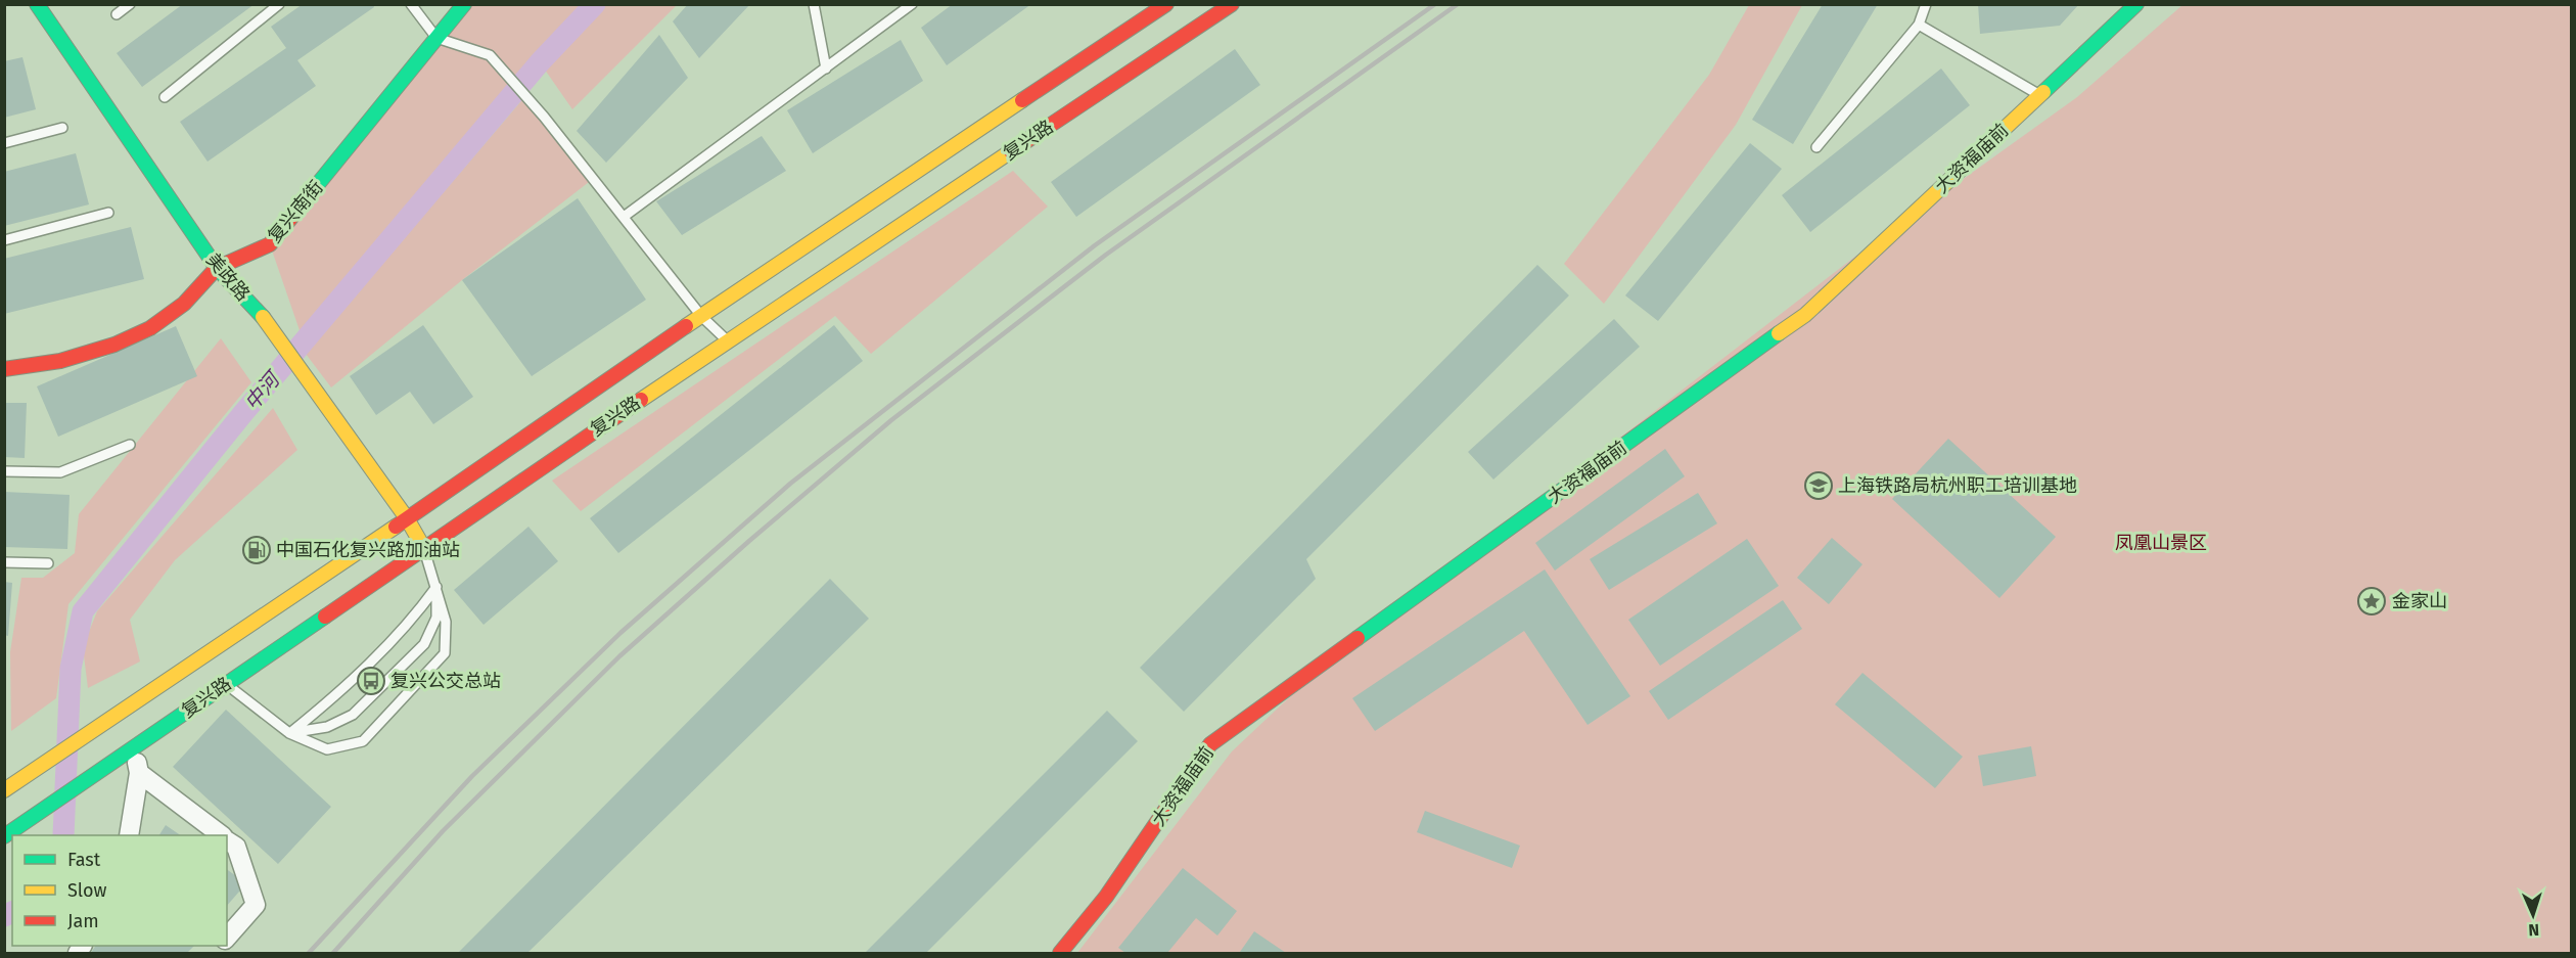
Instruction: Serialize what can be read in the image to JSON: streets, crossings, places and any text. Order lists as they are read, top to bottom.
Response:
{
  "streets": {
    "main road": [
      "复兴路",
      "大资福庙前",
      "复兴南街",
      "美政路"
    ]
  },
  "crossings": [
    ["复兴路", "美政路"],
    ["复兴南街", "美政路"]
  ],
  "water": ["中河"],
  "parks": ["凤凰山景区"],
  "places": {
    "school or university": ["上海铁路局杭州职工培训基地"],
    "fuel station": ["中国石化复兴路加油站"],
    "place": ["金家山"],
    "bus stop": ["复兴公交总站"]
  },
  "legend": ["Fast", "Slow", "Jam"],
  "north": "bottom"
}
